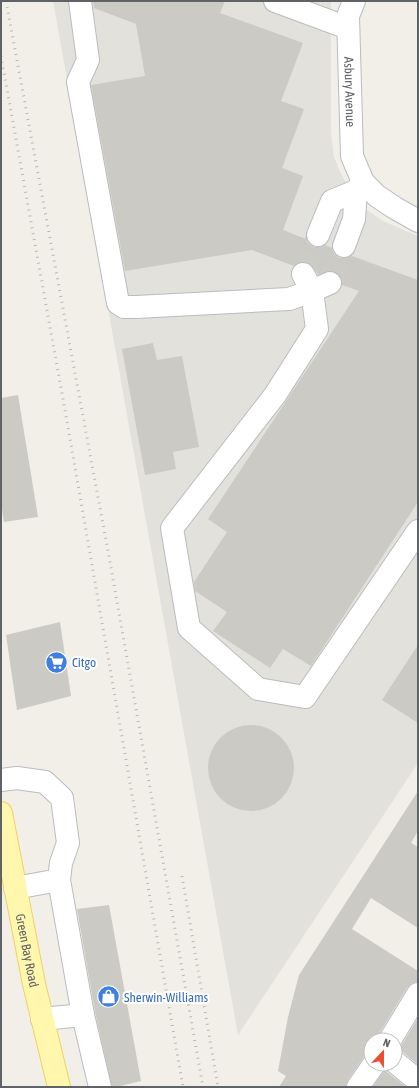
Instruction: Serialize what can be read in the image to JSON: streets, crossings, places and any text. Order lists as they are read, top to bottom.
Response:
{
  "streets": {
    "main road": ["Green Bay Road"],
    "street": ["Asbury Avenue"]
  },
  "places": {
    "supermarket": ["Citgo"],
    "shop": ["Sherwin-Williams"]
  },
  "north": "top"
}
